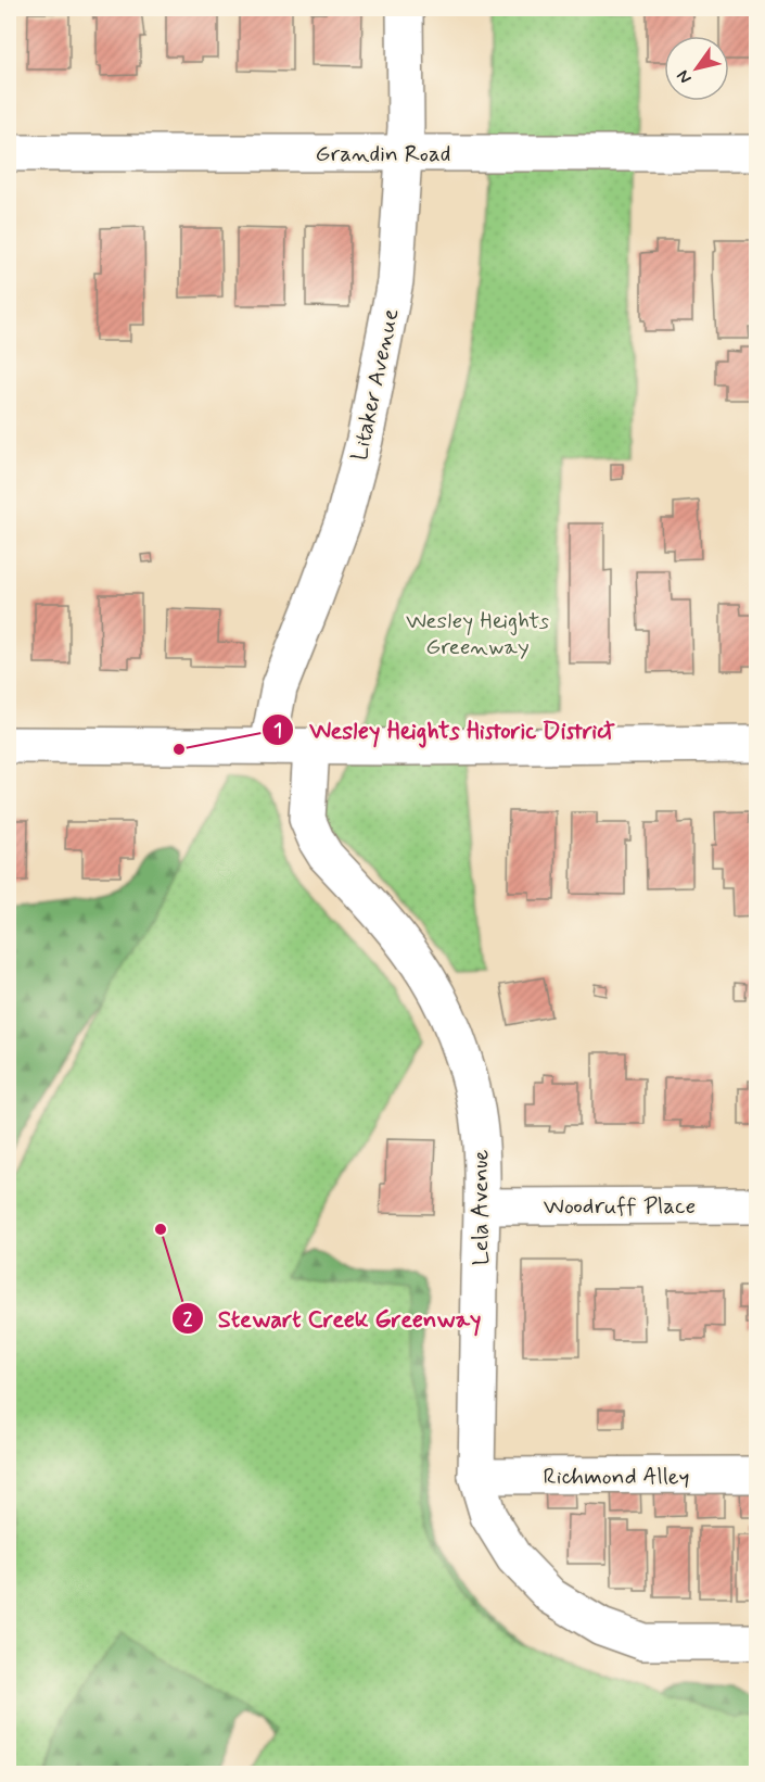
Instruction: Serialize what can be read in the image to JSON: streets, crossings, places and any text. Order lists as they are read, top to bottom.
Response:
{
  "streets": {
    "street": [
      "Grandin Road",
      "Litaker Avenue",
      "Woodruff Place",
      "Lela Avenue",
      "Richmond Alley"
    ]
  },
  "crossings": [
    ["Grandin Road", "Litaker Avenue"],
    ["Woodruff Place", "Lela Avenue"],
    ["Lela Avenue", "Richmond Alley"]
  ],
  "parks": ["Wesley Heights Greenway"],
  "places": ["Wesley Heights Historic District", "Stewart Creek Greenway"],
  "north": "bottom left"
}
